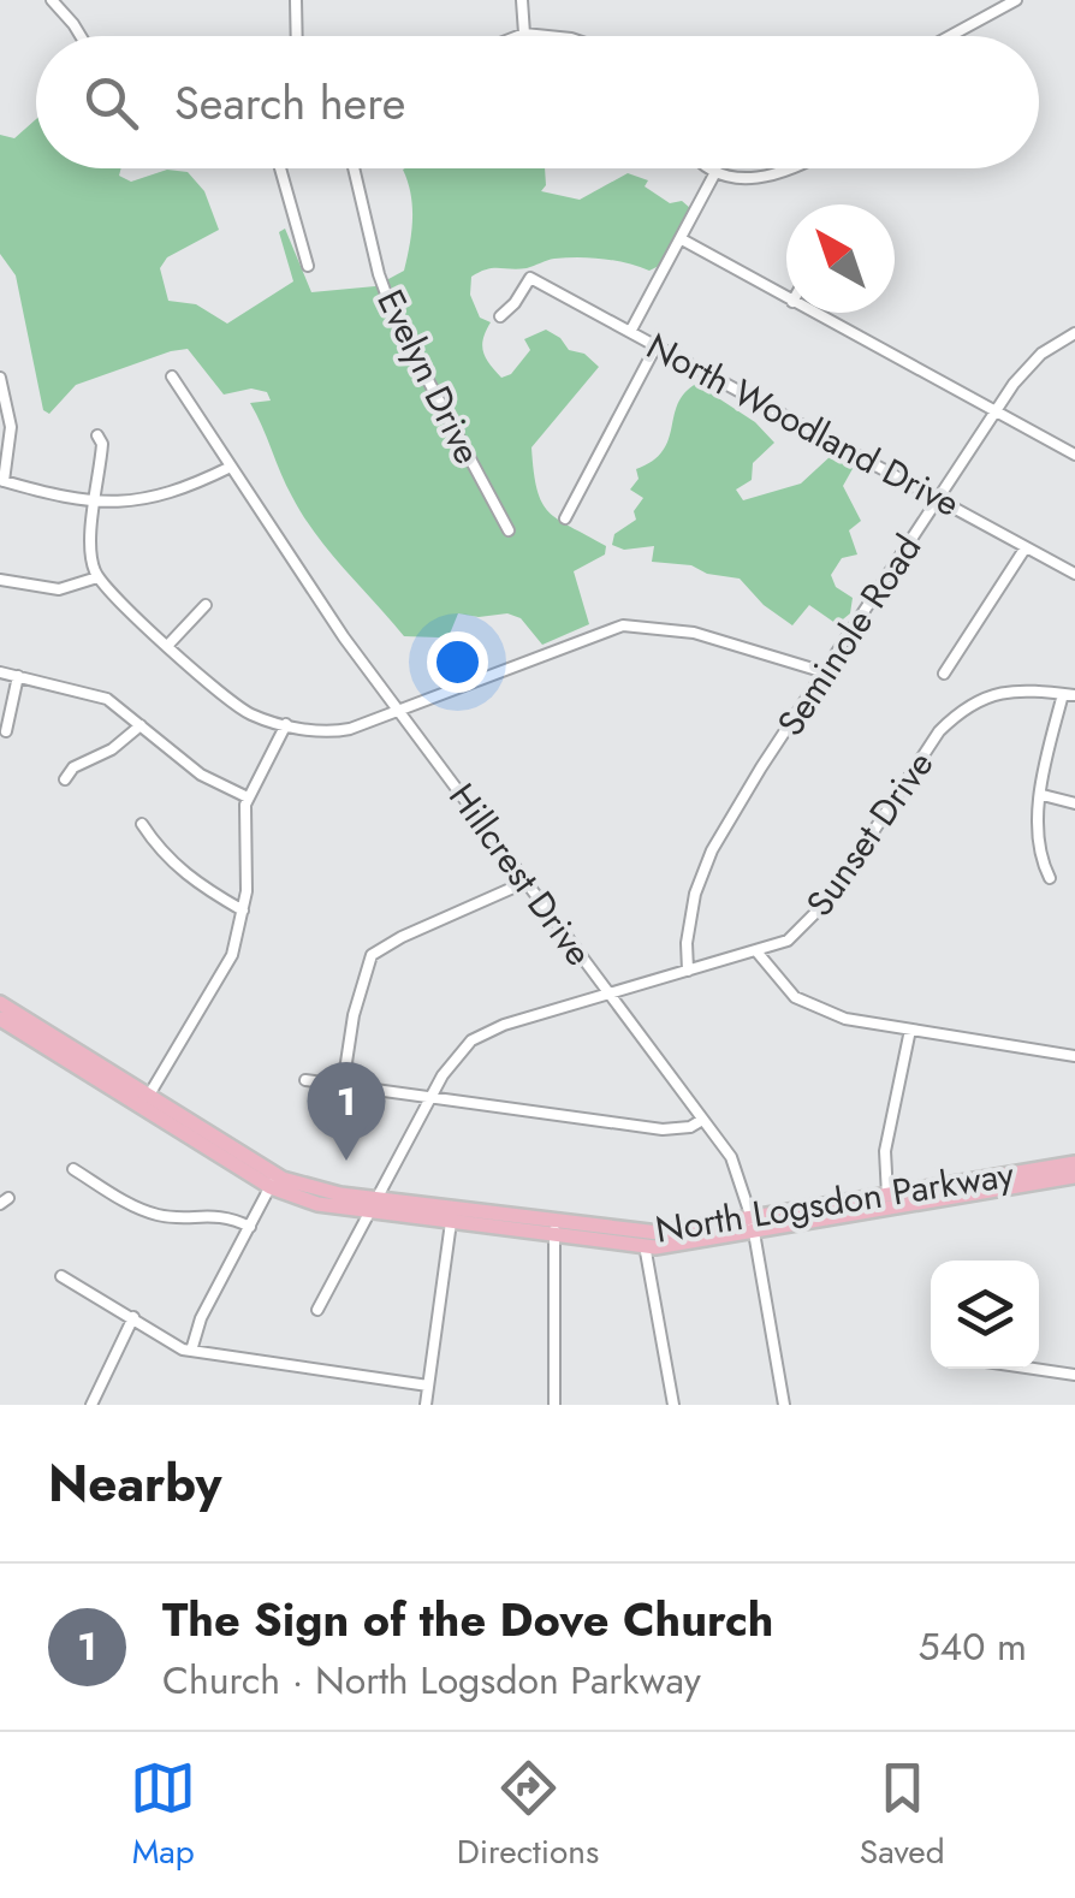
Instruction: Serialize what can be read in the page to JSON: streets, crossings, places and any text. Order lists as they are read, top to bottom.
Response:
{
  "streets": {
    "main road": ["North Logsdon Parkway"],
    "street": [
      "Evelyn Drive",
      "North Woodland Drive",
      "Seminole Road",
      "Sunset Drive",
      "Hillcrest Drive"
    ]
  },
  "crossings": [
    ["North Woodland Drive", "Seminole Road"],
    ["Seminole Road", "Sunset Drive"],
    ["Sunset Drive", "Hillcrest Drive"],
    ["Sunset Drive", "North Logsdon Parkway"],
    ["Hillcrest Drive", "North Logsdon Parkway"]
  ],
  "north": "top left",
  "page": {
    "search": "Search here",
    "pins": "1",
    "heading": "Nearby",
    "list": [
      {
        "mark": "1",
        "name": "The Sign of the Dove Church",
        "note": "Church · North Logsdon Parkway",
        "value": "540 m"
      }
    ],
    "nav": ["Map", "Directions", "Saved"]
  }
}
